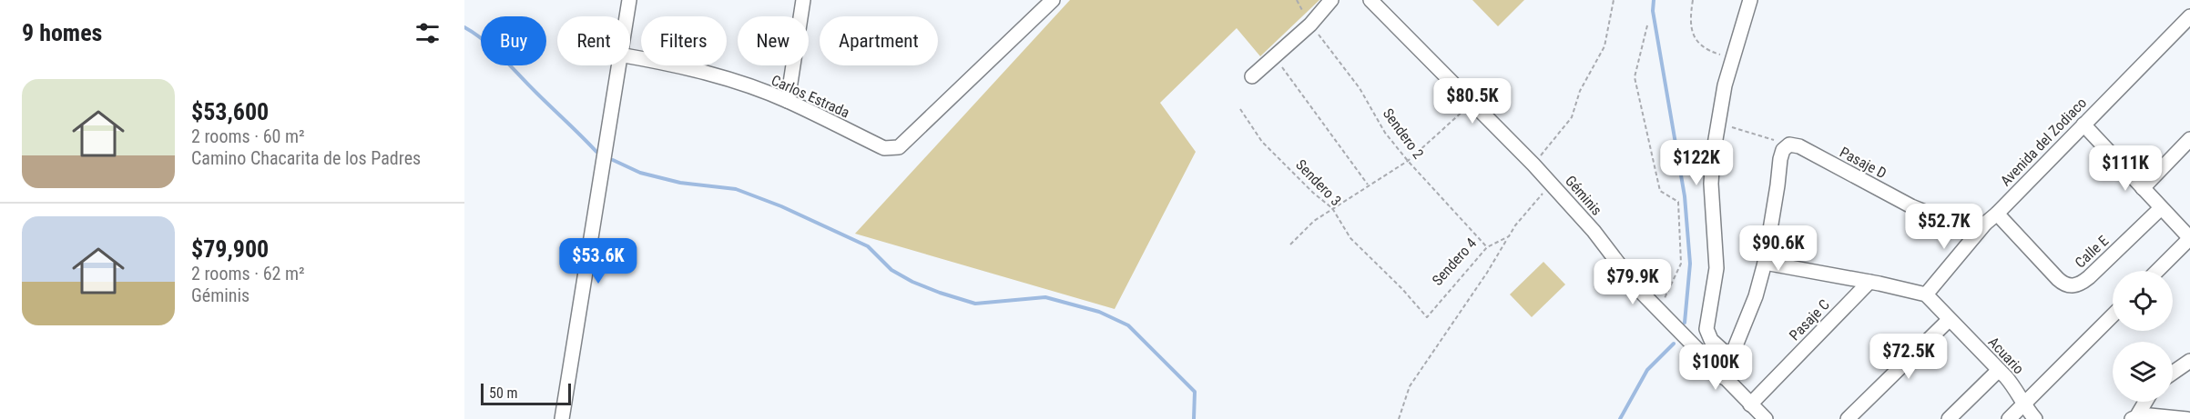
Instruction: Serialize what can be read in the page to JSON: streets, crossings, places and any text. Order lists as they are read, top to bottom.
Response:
{
  "streets": {
    "street": [
      "Carlos Estrada",
      "Avenida del Zodiaco",
      "Pasaje D",
      "Géminis",
      "Calle E",
      "Pasaje C",
      "Acuario"
    ],
    "path": ["Sendero 2", "Sendero 3", "Sendero 4"]
  },
  "crossings": [
    ["Sendero 2", "Sendero 4"],
    ["Avenida del Zodiaco", "Pasaje D"],
    ["Avenida del Zodiaco", "Calle E"],
    ["Avenida del Zodiaco", "Acuario"],
    ["Sendero 3", "Sendero 4"],
    ["Géminis", "Sendero 4"],
    ["Géminis", "Pasaje C"]
  ],
  "scale_bar": "50 m",
  "page": {
    "heading": "9 homes",
    "chip": [
      "Buy",
      "Rent",
      "Filters",
      "New",
      "Apartment"
    ],
    "list": [
      {
        "name": "$53,600",
        "note": "2 rooms · 60 m² · Camino Chacarita de los Padres"
      },
      {
        "name": "$79,900",
        "note": "2 rooms · 62 m² · Géminis"
      }
    ],
    "price": [
      "$80.5K",
      "$122K",
      "$111K",
      "$52.7K",
      "$90.6K",
      "$53.6K",
      "$79.9K",
      "$72.5K",
      "$100K"
    ],
    "scale": "50 m"
  }
}
